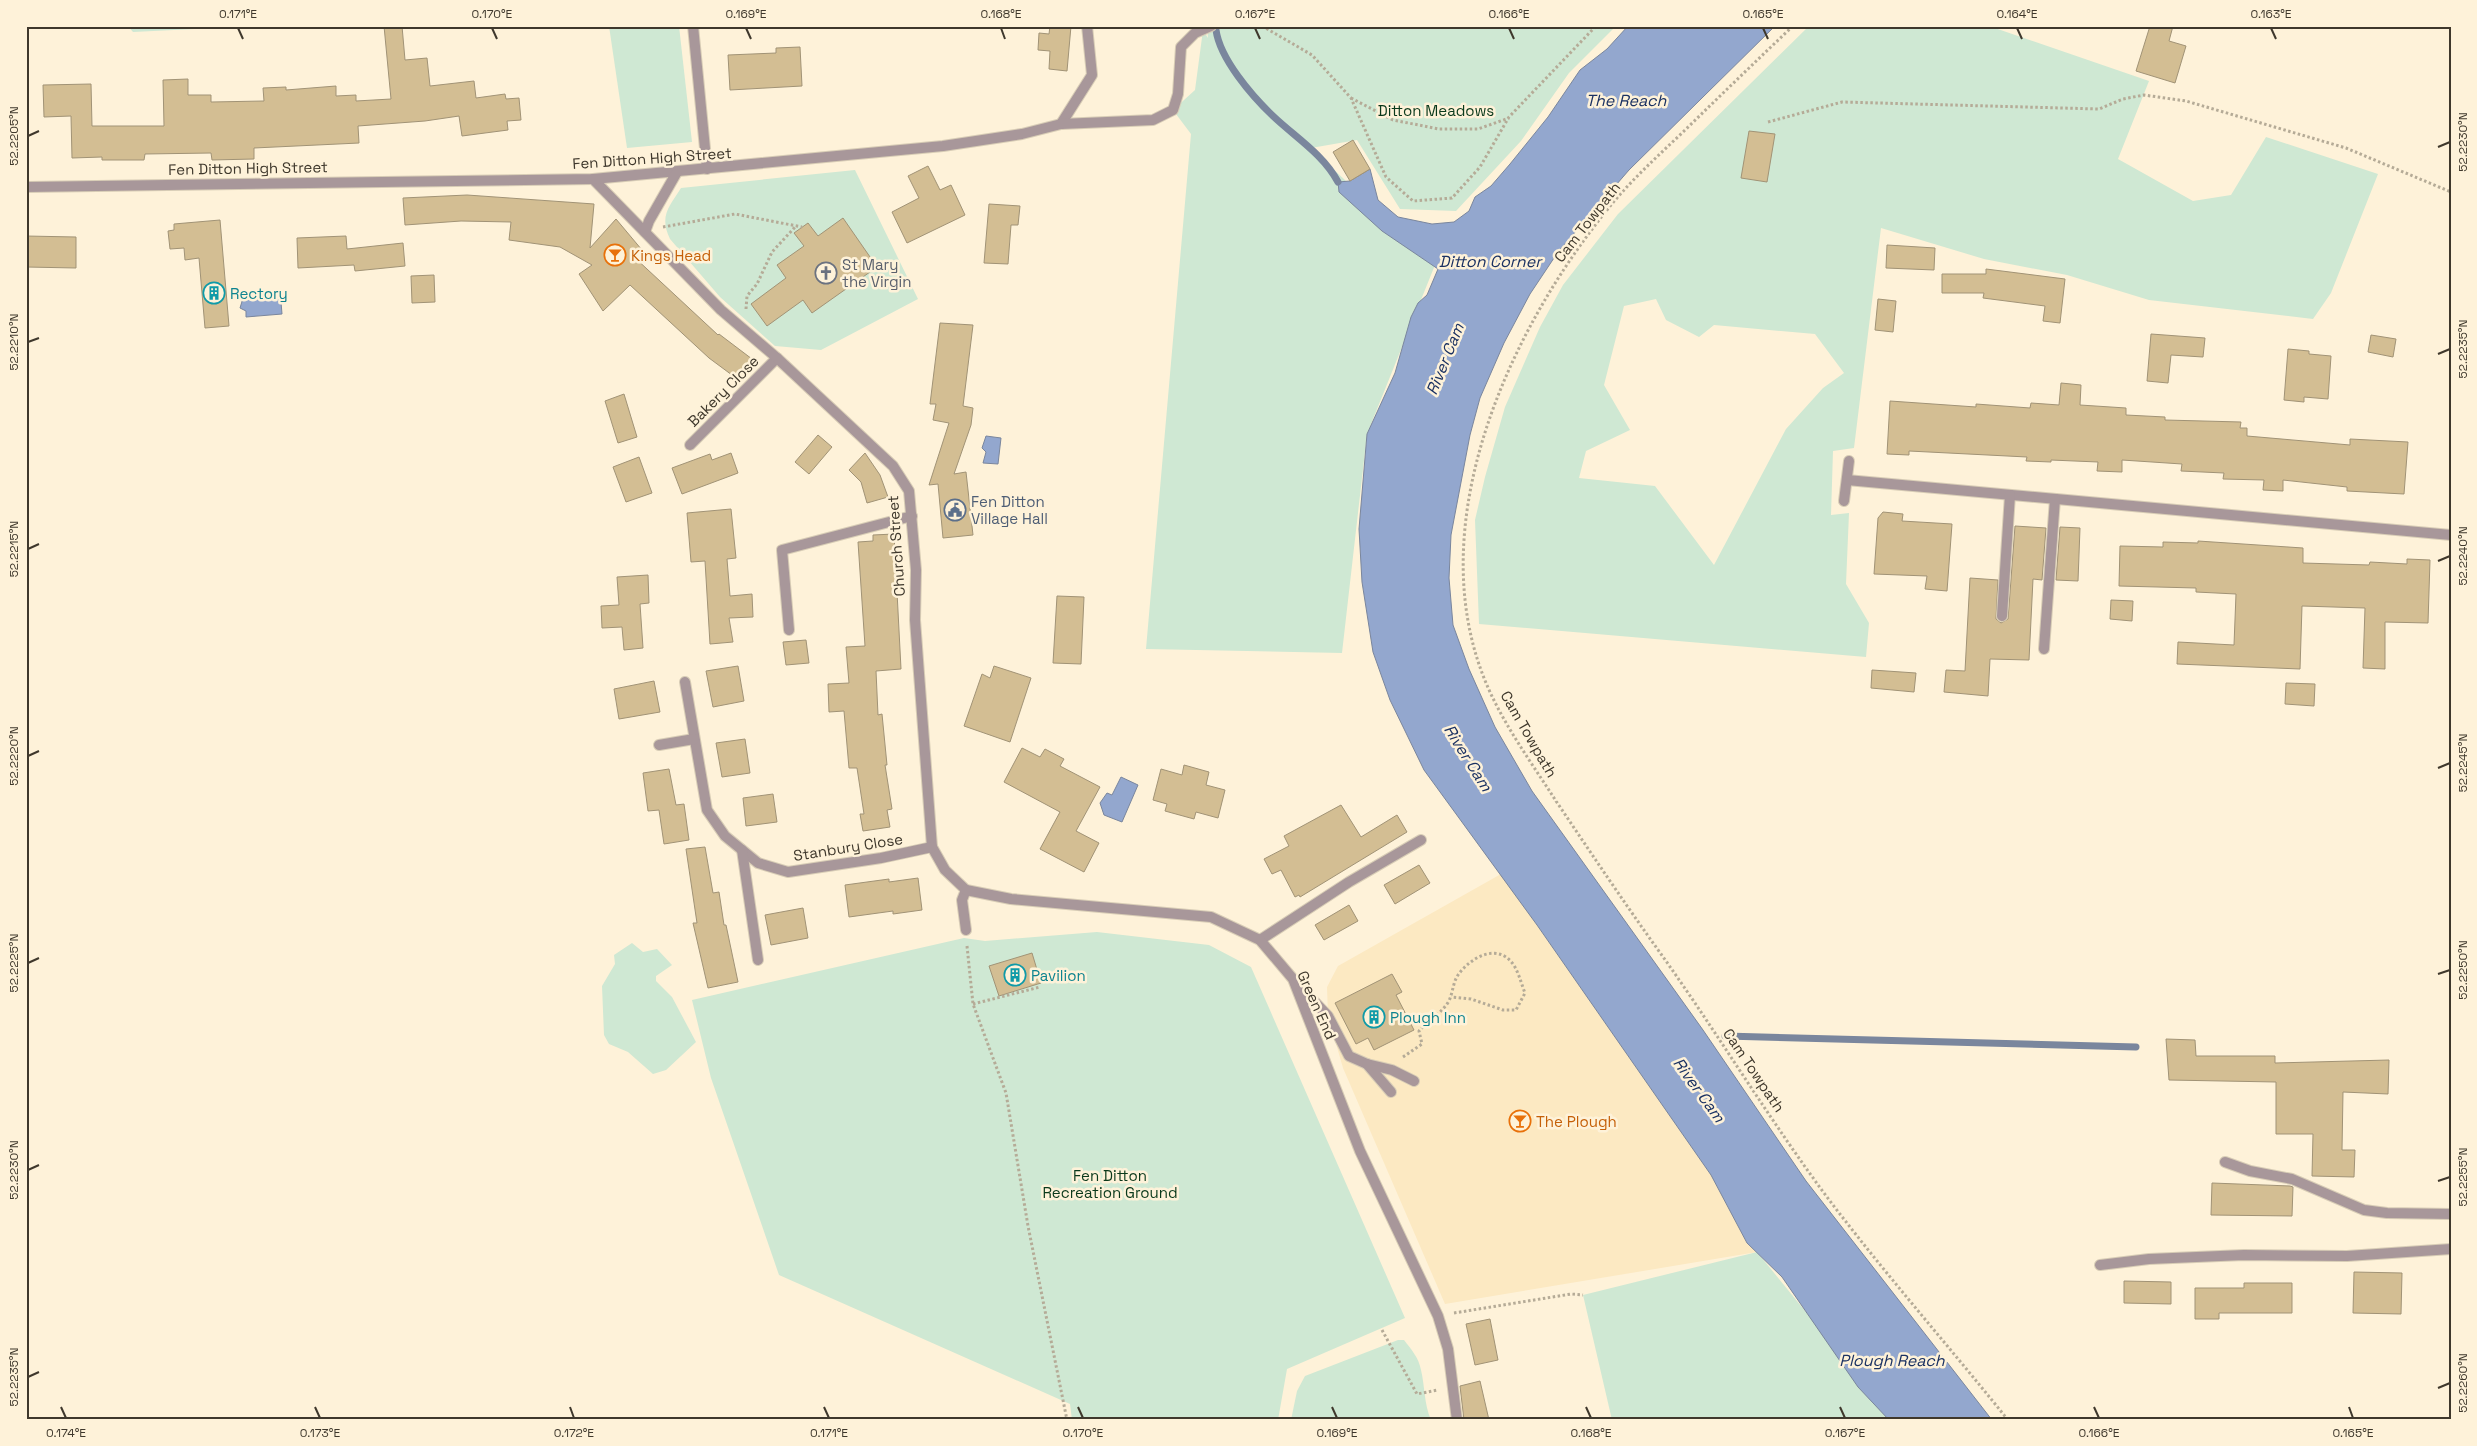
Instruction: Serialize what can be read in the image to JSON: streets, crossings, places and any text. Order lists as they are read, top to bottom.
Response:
{
  "streets": {
    "street": [
      "Fen Ditton High Street",
      "Bakery Close",
      "Church Street",
      "Stanbury Close",
      "Green End"
    ],
    "path": ["Cam Towpath"]
  },
  "crossings": [
    ["Fen Ditton High Street", "Church Street"],
    ["Bakery Close", "Church Street"],
    ["Church Street", "Stanbury Close"]
  ],
  "water": [
    "The Reach",
    "Ditton Corner",
    "River Cam",
    "Plough Reach"
  ],
  "parks": ["Ditton Meadows", "Fen Ditton Recreation Ground"],
  "places": {
    "bar": ["Kings Head", "The Plough"],
    "church": ["St Mary the Virgin"],
    "building": ["Rectory", "Pavilion", "Plough Inn"],
    "public building": ["Fen Ditton Village Hall"]
  },
  "coordinates": [
    "0.171°E",
    "0.170°E",
    "0.169°E",
    "0.168°E",
    "0.167°E",
    "0.166°E",
    "0.165°E",
    "0.164°E",
    "0.163°E",
    "52.2205°N",
    "52.2230°N",
    "52.2210°N",
    "52.2235°N",
    "52.2215°N",
    "52.2240°N",
    "52.2220°N",
    "52.2245°N",
    "52.2225°N",
    "52.2250°N",
    "52.2255°N",
    "52.2260°N",
    "0.174°E",
    "0.173°E",
    "0.172°E"
  ]
}
